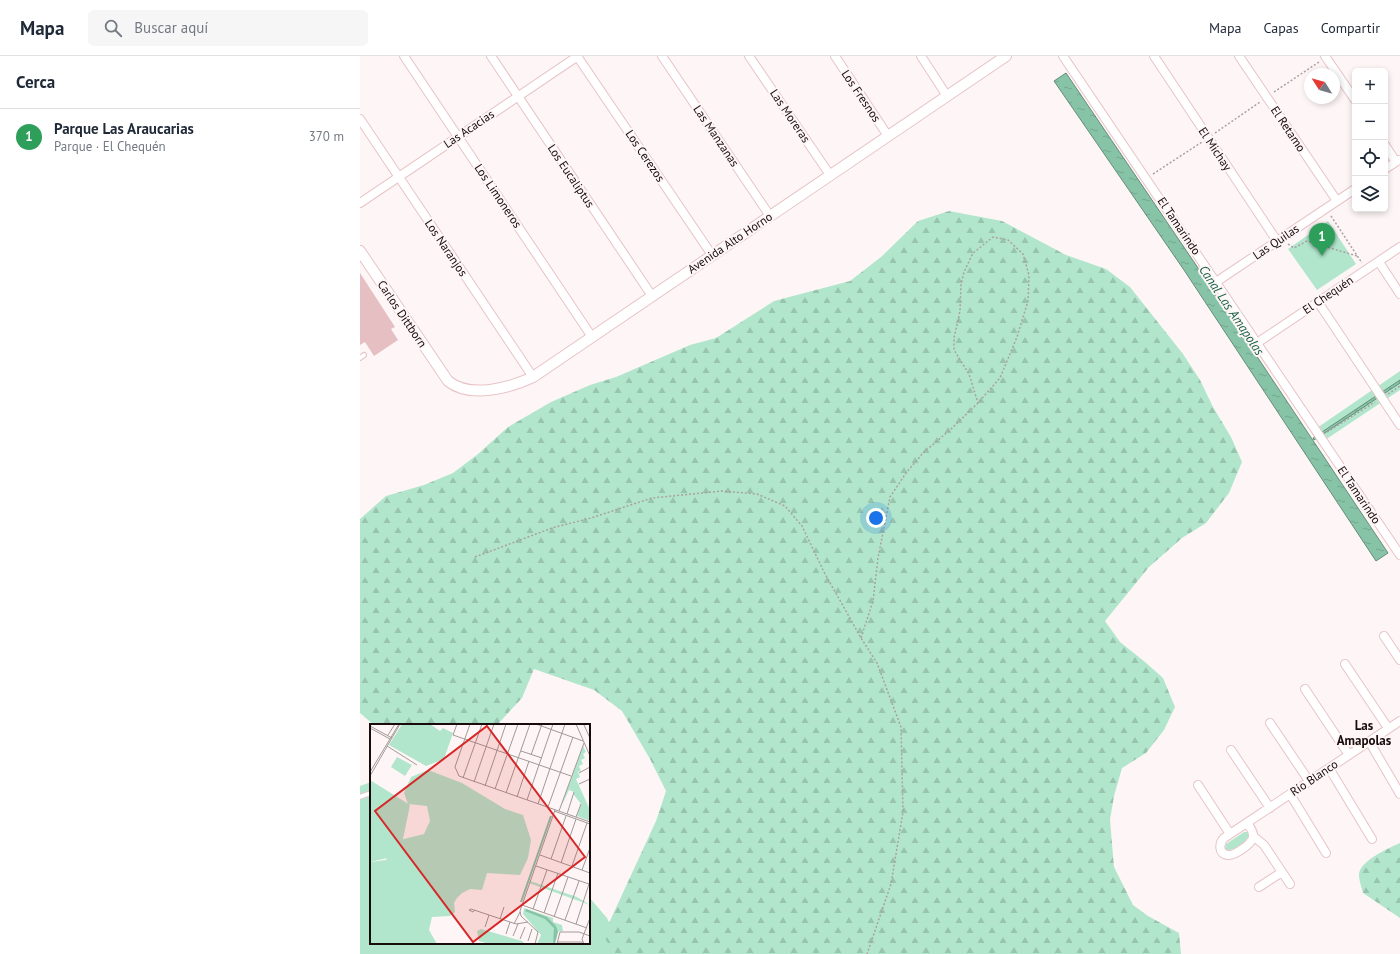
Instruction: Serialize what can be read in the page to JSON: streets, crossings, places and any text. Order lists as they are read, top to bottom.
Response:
{
  "streets": {
    "street": [
      "Los Fresnos",
      "Las Moreras",
      "Las Acacias",
      "El Retamo",
      "Las Manzanas",
      "El Michay",
      "Los Cerezos",
      "Los Eucaliptus",
      "Los Limoneros",
      "El Tamarindo",
      "Las Quilas",
      "Avenida Alto Horno",
      "Los Naranjos",
      "El Chequén",
      "Carlos Dittborn",
      "Río Blanco"
    ]
  },
  "crossings": [
    ["Los Fresnos", "Avenida Alto Horno"],
    ["Las Moreras", "Avenida Alto Horno"],
    ["Las Acacias", "Los Cerezos"],
    ["Las Acacias", "Los Eucaliptus"],
    ["Las Acacias", "Los Limoneros"],
    ["Las Acacias", "Los Naranjos"],
    ["El Retamo", "Las Quilas"],
    ["Las Manzanas", "Avenida Alto Horno"],
    ["El Michay", "Las Quilas"],
    ["Los Cerezos", "Avenida Alto Horno"],
    ["Los Eucaliptus", "Avenida Alto Horno"],
    ["Los Limoneros", "Avenida Alto Horno"],
    ["El Tamarindo", "Las Quilas"],
    ["El Tamarindo", "El Chequén"],
    ["Avenida Alto Horno", "Los Naranjos"],
    ["Avenida Alto Horno", "Carlos Dittborn"]
  ],
  "districts": ["Las Amapolas"],
  "water": ["Canal Las Amapolas"],
  "north": "top left",
  "page": {
    "header": "Mapa",
    "search": "Buscar aquí",
    "nav": ["Mapa", "Capas", "Compartir"],
    "heading": "Cerca",
    "map_buttons": ["+", "−"],
    "list": [
      {
        "mark": "1",
        "name": "Parque Las Araucarias",
        "note": "Parque · El Chequén",
        "value": "370 m"
      }
    ],
    "pins": "1"
  }
}
